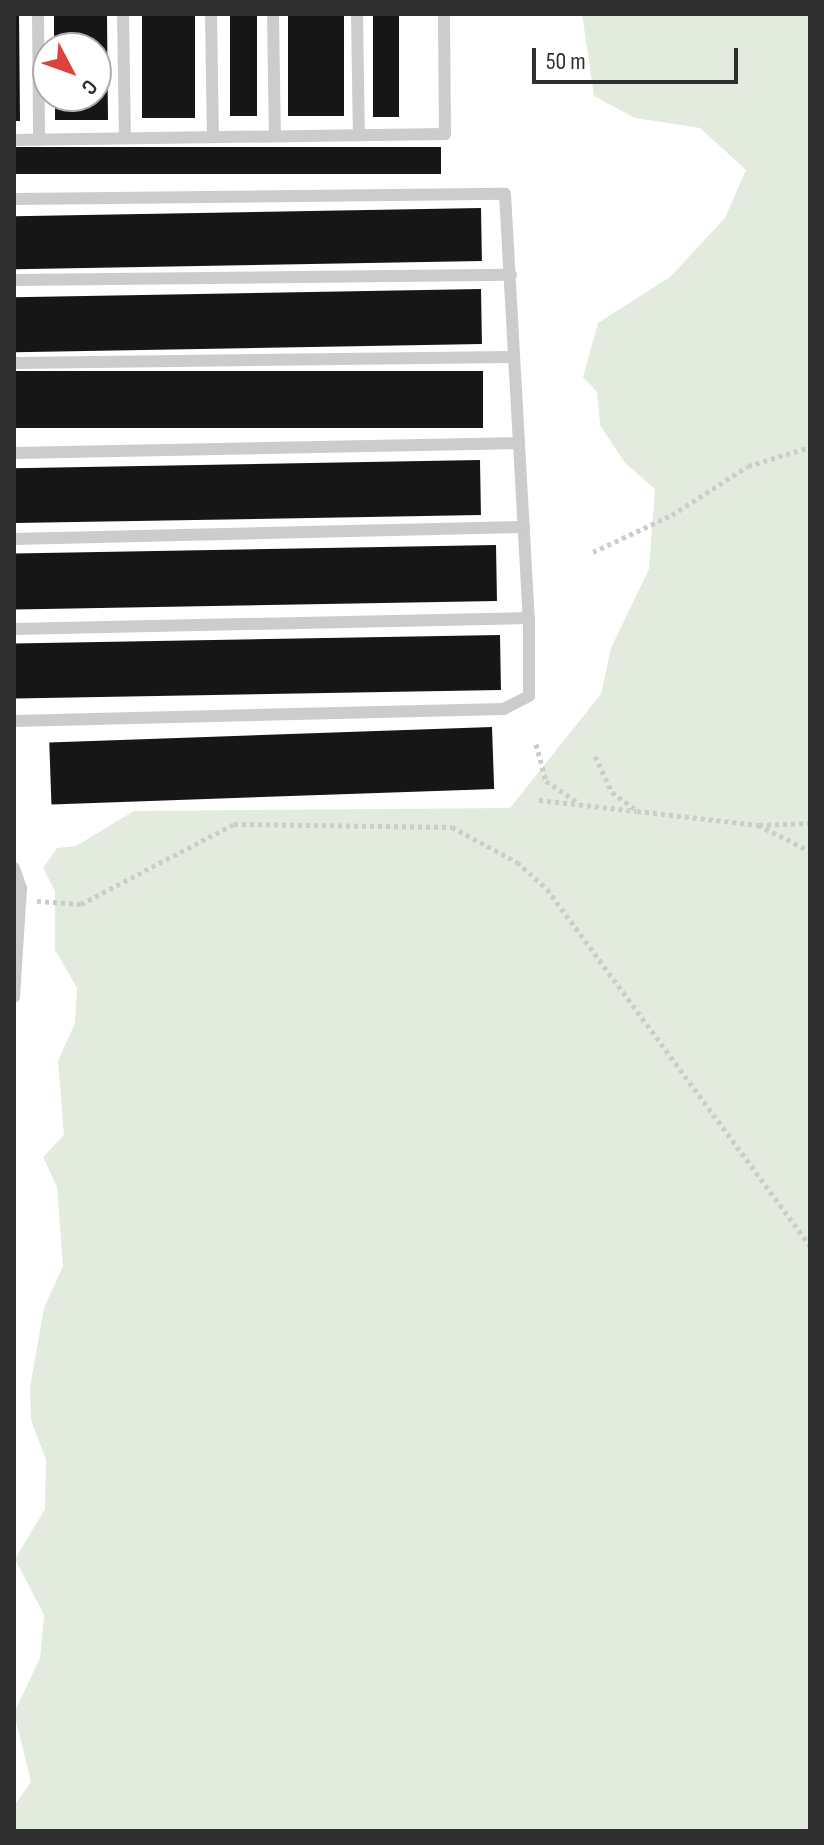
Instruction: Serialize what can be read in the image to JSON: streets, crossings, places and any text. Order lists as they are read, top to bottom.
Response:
{
  "scale_bar": "50 m",
  "north": "bottom right"
}
